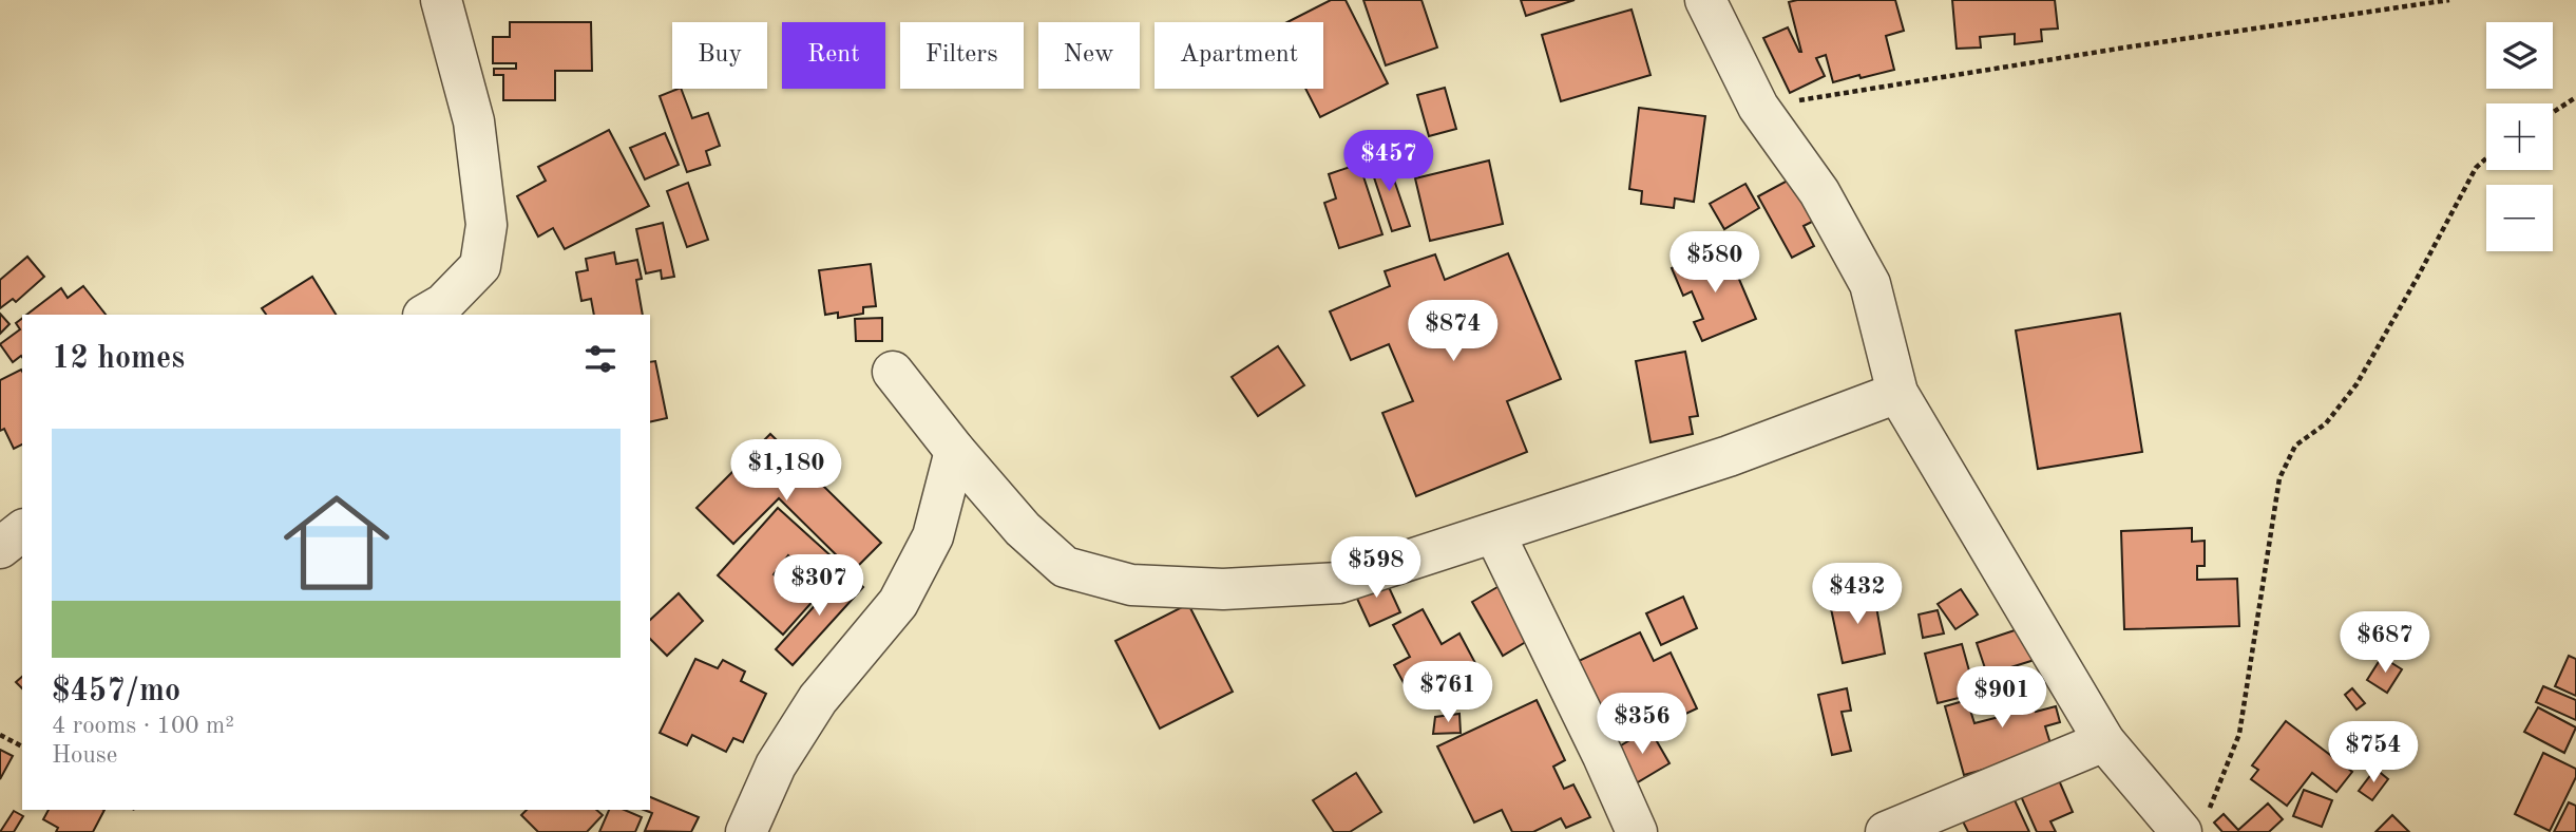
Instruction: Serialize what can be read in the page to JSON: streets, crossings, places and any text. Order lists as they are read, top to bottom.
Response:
{
  "page": {
    "map_buttons": ["+", "−"],
    "chip": [
      "Buy",
      "Rent",
      "Filters",
      "New",
      "Apartment"
    ],
    "price": [
      "$457",
      "$580",
      "$874",
      "$1,180",
      "$598",
      "$307",
      "$432",
      "$687",
      "$761",
      "$901",
      "$356",
      "$754"
    ],
    "heading": "12 homes",
    "list": [
      {
        "name": "$457/mo",
        "note": "4 rooms · 100 m² · House"
      }
    ]
  }
}
